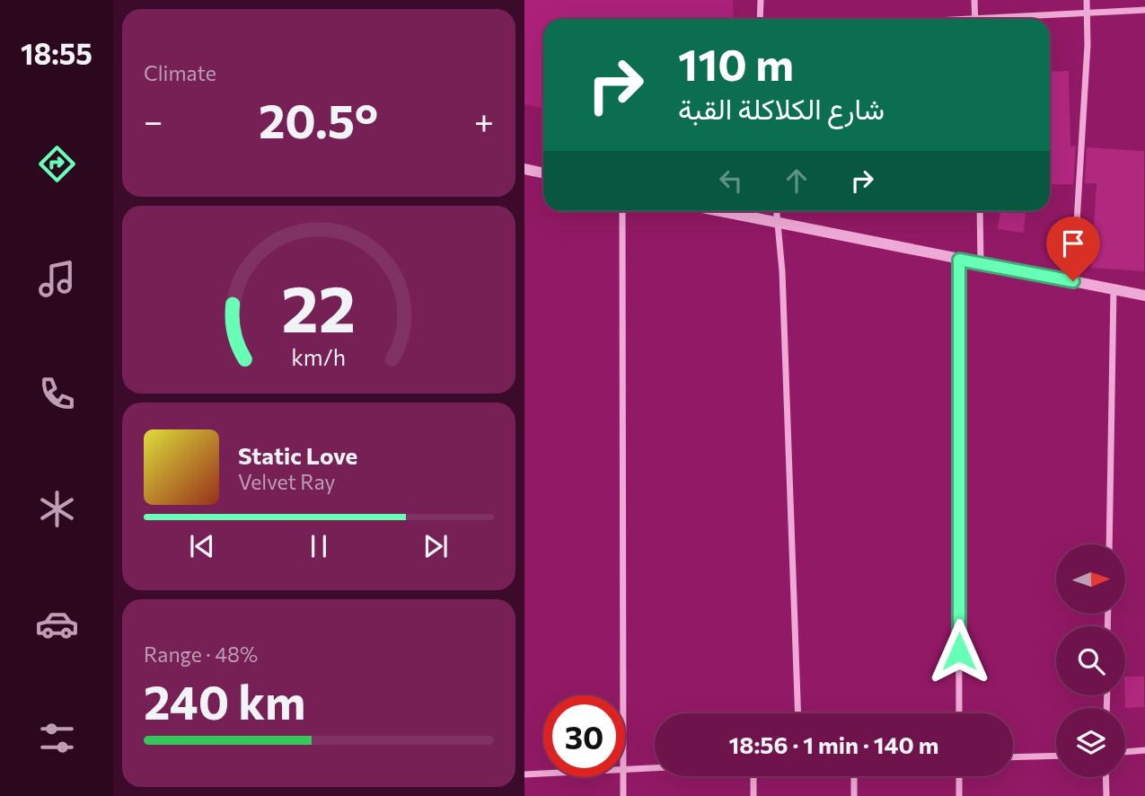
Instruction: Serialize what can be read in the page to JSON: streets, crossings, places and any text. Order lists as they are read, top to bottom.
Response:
{
  "north": "right",
  "page": {
    "tabs": "18:55",
    "tile": [
      "Climate",
      ["Range · 48%", "240 km"]
    ],
    "turn": ["110 m", "شارع الكلاكلة القبة"],
    "heat": ["−", "20.5°", "+"],
    "song": ["Static Love", "Velvet Ray"],
    "limit": "30",
    "trip": "18:56 · 1 min · 140 m",
    "gauge": ["22", "km/h"]
  }
}
